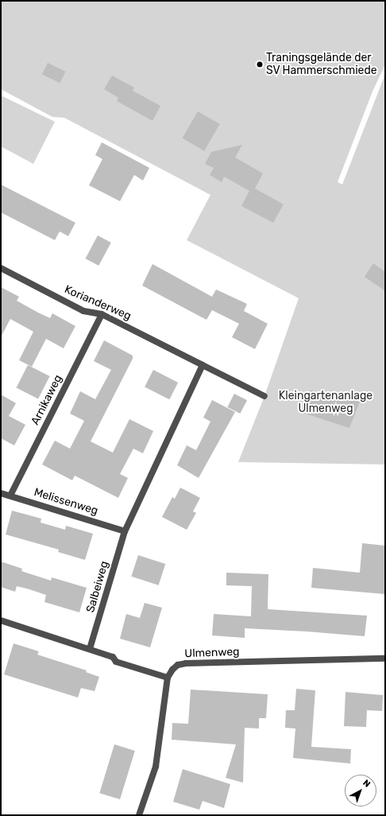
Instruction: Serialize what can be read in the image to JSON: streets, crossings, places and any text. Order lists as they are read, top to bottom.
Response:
{
  "streets": {
    "street": [
      "Korianderweg",
      "Arnikaweg",
      "Melissenweg",
      "Salbeiweg",
      "Ulmenweg"
    ]
  },
  "crossings": [
    ["Korianderweg", "Arnikaweg"],
    ["Arnikaweg", "Melissenweg"],
    ["Melissenweg", "Salbeiweg"]
  ],
  "parks": ["Kleingartenanlage Ulmenweg"],
  "places": ["Traningsgelände der SV Hammerschmiede"],
  "north": "top right"
}
